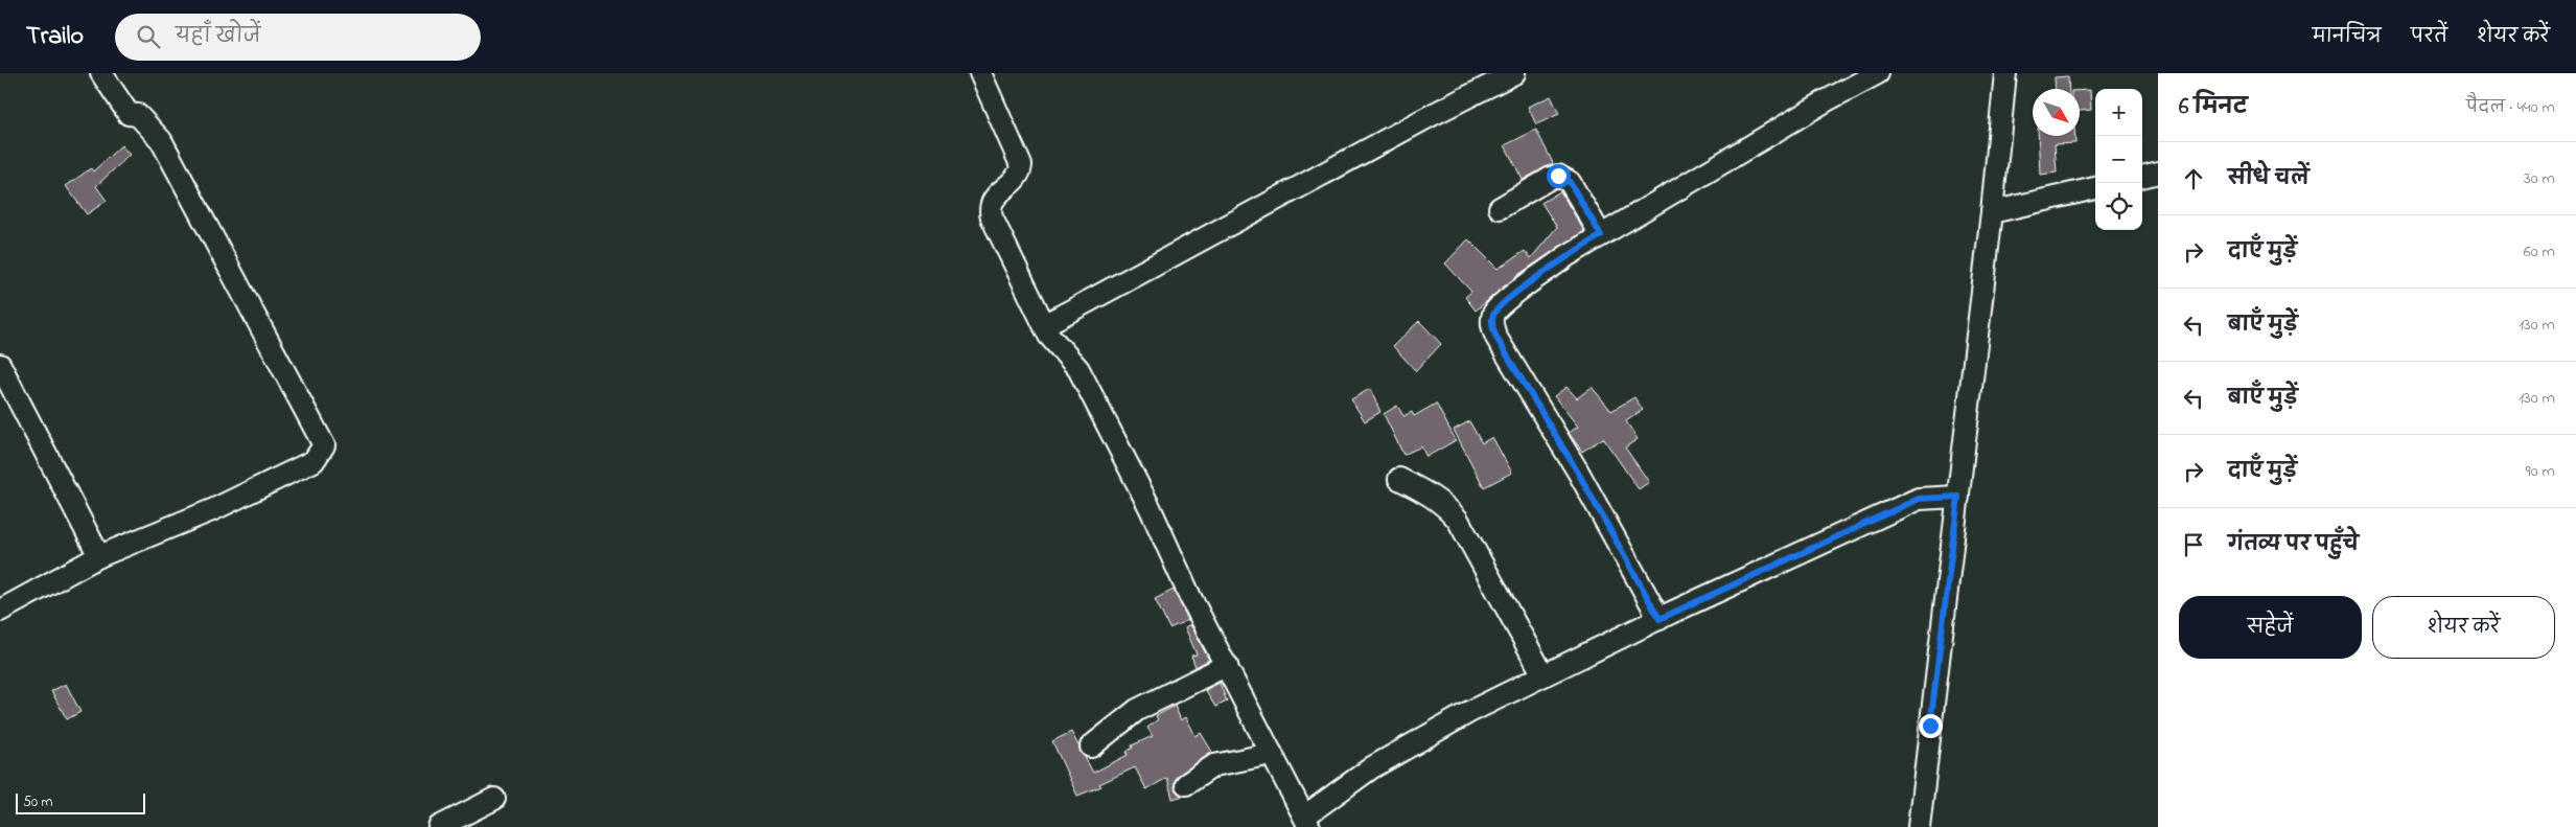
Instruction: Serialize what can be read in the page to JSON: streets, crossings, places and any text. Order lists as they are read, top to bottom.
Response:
{
  "scale_bar": "50 m",
  "north": "bottom right",
  "page": {
    "header": "Trailo",
    "search": "यहाँ खोजें",
    "nav": ["मानचित्र", "परतें", "शेयर करें"],
    "heading": ["6 मिनट", "पैदल · 440 m"],
    "map_buttons": ["+", "−"],
    "list": [
      ["सीधे चलें", "30 m"],
      ["दाएँ मुड़ें", "60 m"],
      ["बाएँ मुड़ें", "130 m"],
      ["बाएँ मुड़ें", "130 m"],
      ["दाएँ मुड़ें", "90 m"],
      "गंतव्य पर पहुँचे"
    ],
    "buttons": ["सहेजें", "शेयर करें"],
    "scale": "50 m"
  }
}
